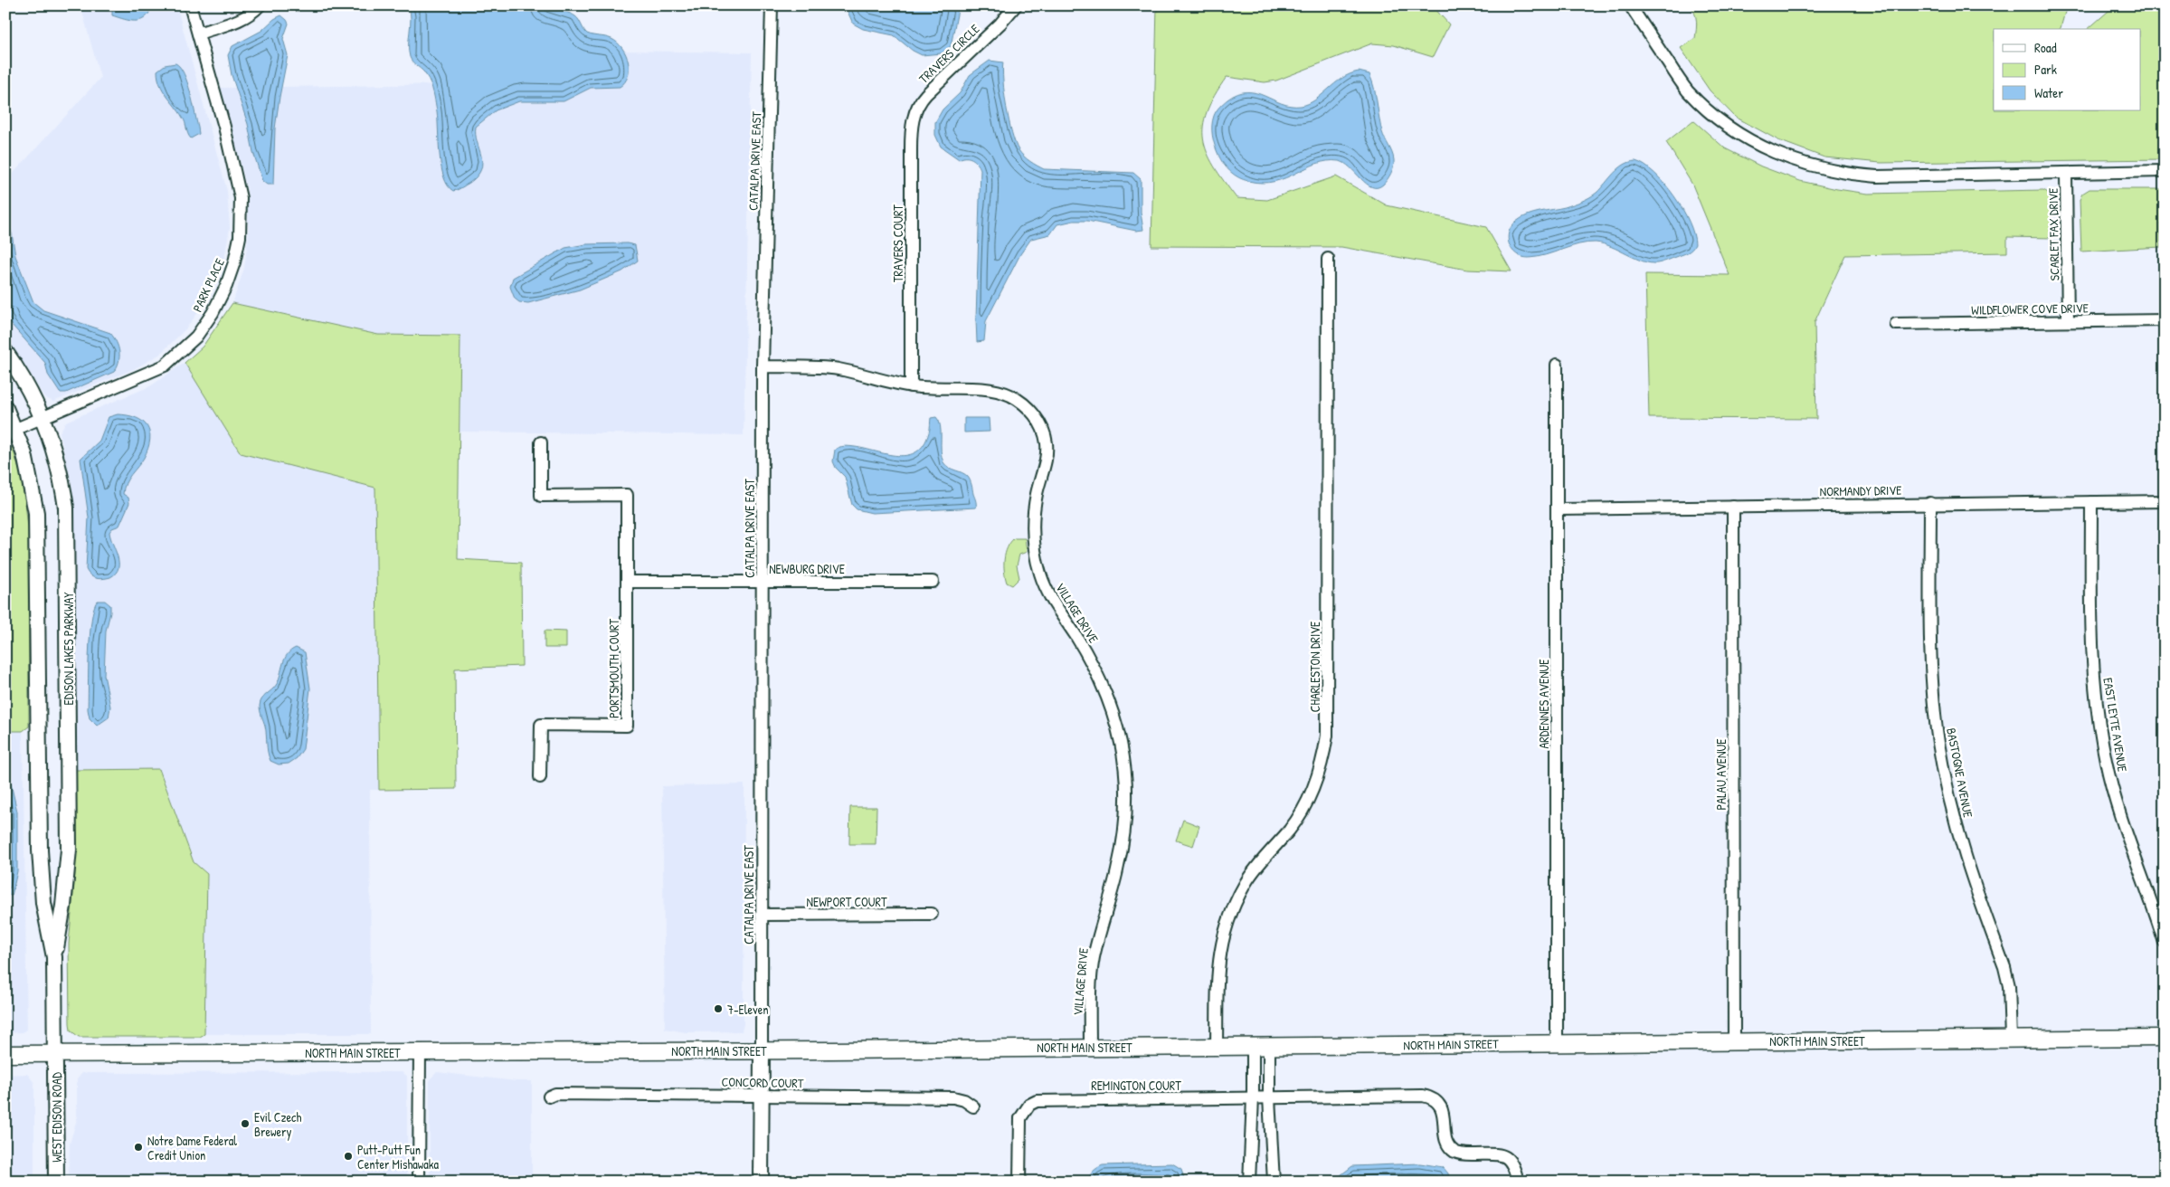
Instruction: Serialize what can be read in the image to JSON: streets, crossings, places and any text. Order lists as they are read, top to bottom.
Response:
{
  "streets": {
    "main road": ["NORTH MAIN STREET"],
    "street": [
      "TRAVERS CIRCLE",
      "CATALPA DRIVE EAST",
      "SCARLET FAX DRIVE",
      "TRAVERS COURT",
      "PARK PLACE",
      "WILDFLOWER COVE DRIVE",
      "NORMANDY DRIVE",
      "NEWBURG DRIVE",
      "VILLAGE DRIVE",
      "EDISON LAKES PARKWAY",
      "CHARLESTON DRIVE",
      "PORTSMOUTH COURT",
      "ARDENNES AVENUE",
      "EAST LEYTE AVENUE",
      "BASTOGNE AVENUE",
      "PALAU AVENUE",
      "NEWPORT COURT",
      "CONCORD COURT",
      "REMINGTON COURT",
      "WEST EDISON ROAD"
    ]
  },
  "crossings": [
    ["TRAVERS CIRCLE", "TRAVERS COURT"],
    ["CATALPA DRIVE EAST", "NEWBURG DRIVE"],
    ["CATALPA DRIVE EAST", "VILLAGE DRIVE"],
    ["CATALPA DRIVE EAST", "NEWPORT COURT"],
    ["CATALPA DRIVE EAST", "NORTH MAIN STREET"],
    ["SCARLET FAX DRIVE", "WILDFLOWER COVE DRIVE"],
    ["TRAVERS COURT", "VILLAGE DRIVE"],
    ["PARK PLACE", "EDISON LAKES PARKWAY"],
    ["NORMANDY DRIVE", "ARDENNES AVENUE"],
    ["NORMANDY DRIVE", "EAST LEYTE AVENUE"],
    ["NORMANDY DRIVE", "BASTOGNE AVENUE"],
    ["NORMANDY DRIVE", "PALAU AVENUE"],
    ["NEWBURG DRIVE", "PORTSMOUTH COURT"],
    ["VILLAGE DRIVE", "NORTH MAIN STREET"],
    ["EDISON LAKES PARKWAY", "NORTH MAIN STREET"],
    ["EDISON LAKES PARKWAY", "WEST EDISON ROAD"],
    ["CHARLESTON DRIVE", "NORTH MAIN STREET"],
    ["ARDENNES AVENUE", "NORTH MAIN STREET"],
    ["BASTOGNE AVENUE", "NORTH MAIN STREET"],
    ["PALAU AVENUE", "NORTH MAIN STREET"],
    ["NORTH MAIN STREET", "WEST EDISON ROAD"]
  ],
  "places": [
    "7-Eleven",
    "Evil Czech Brewery",
    "Notre Dame Federal Credit Union",
    "Putt-Putt Fun Center Mishawaka"
  ],
  "legend": ["Road", "Park", "Water"]
}
